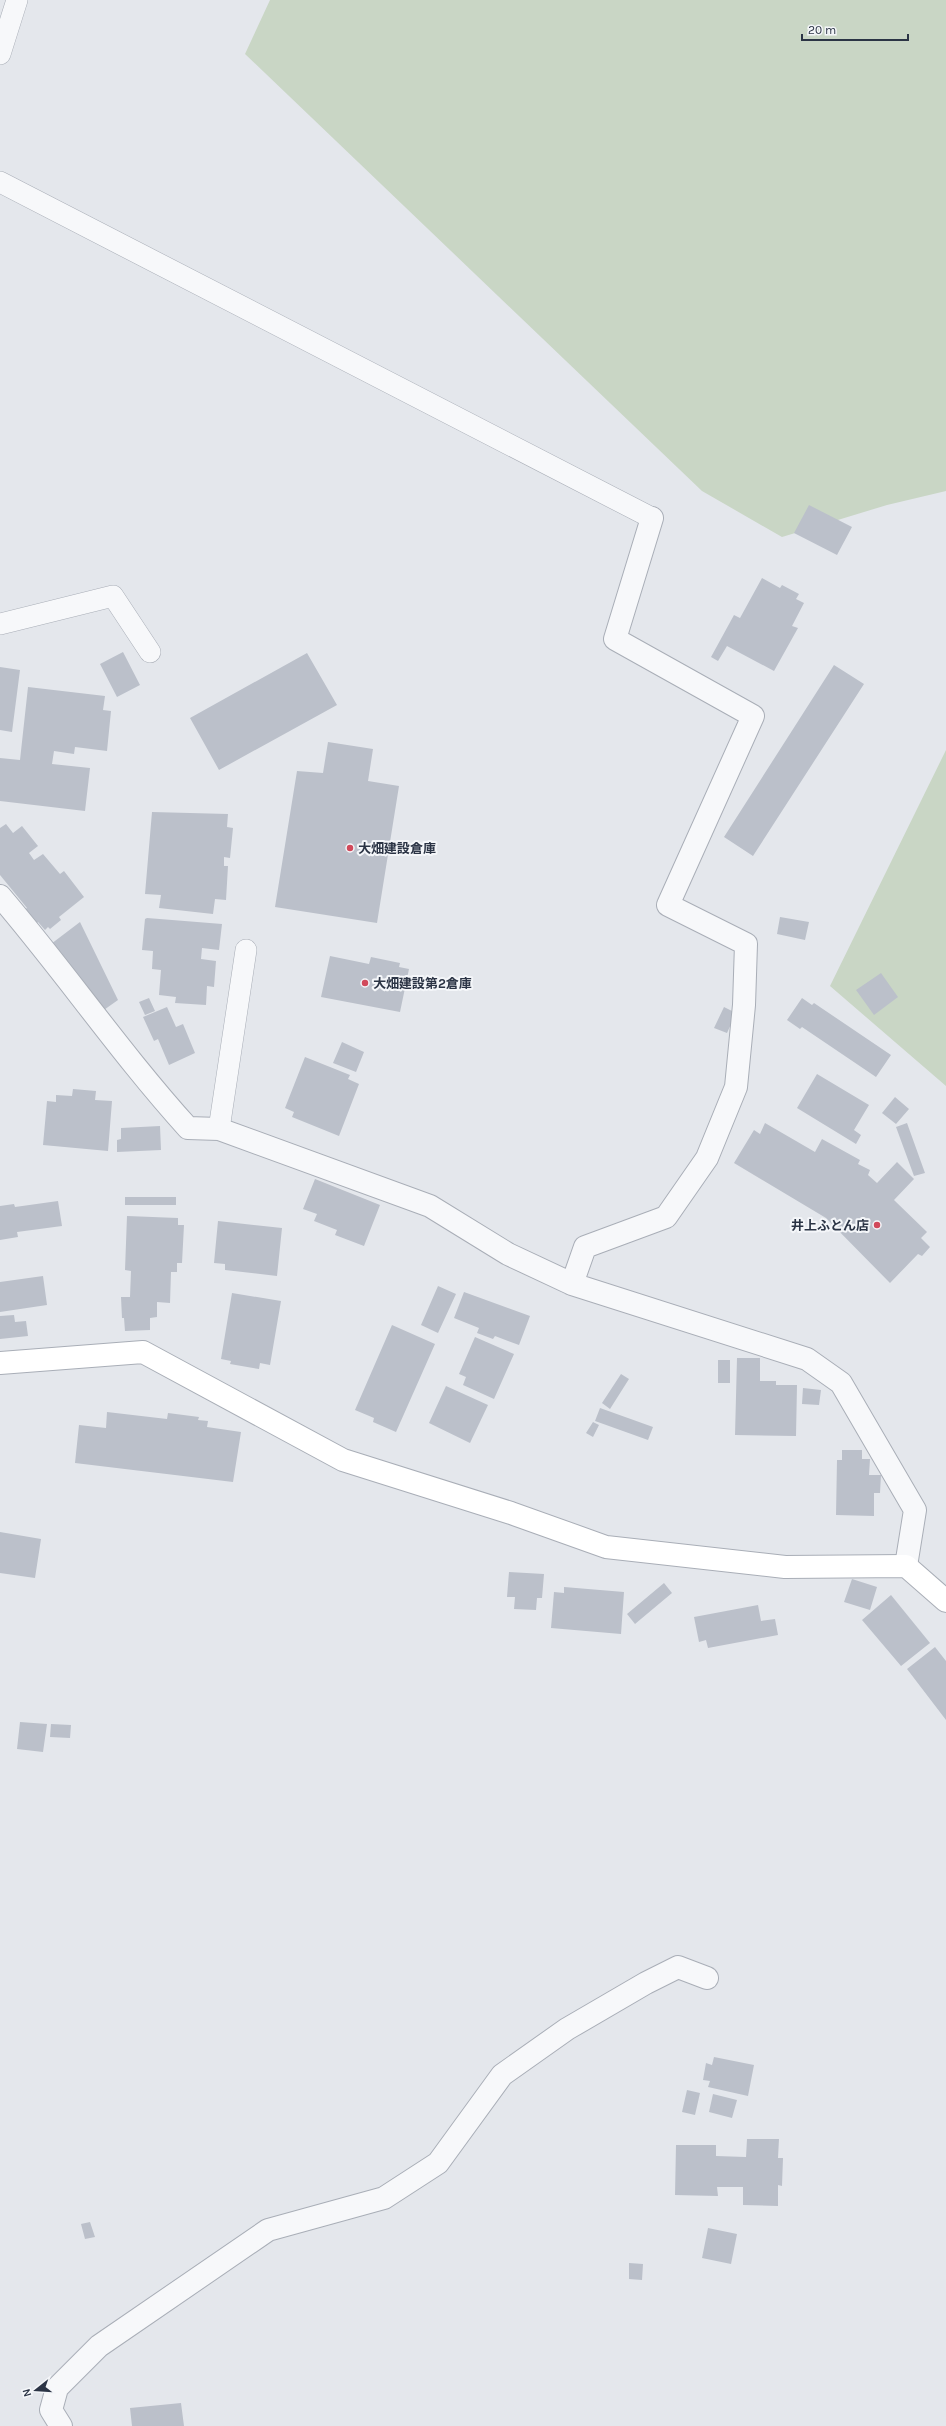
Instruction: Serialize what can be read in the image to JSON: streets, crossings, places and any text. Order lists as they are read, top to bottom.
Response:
{
  "places": ["大畑建設倉庫", "大畑建設第2倉庫", "井上ふとん店"],
  "scale_bar": "20 m",
  "north": "left"
}
